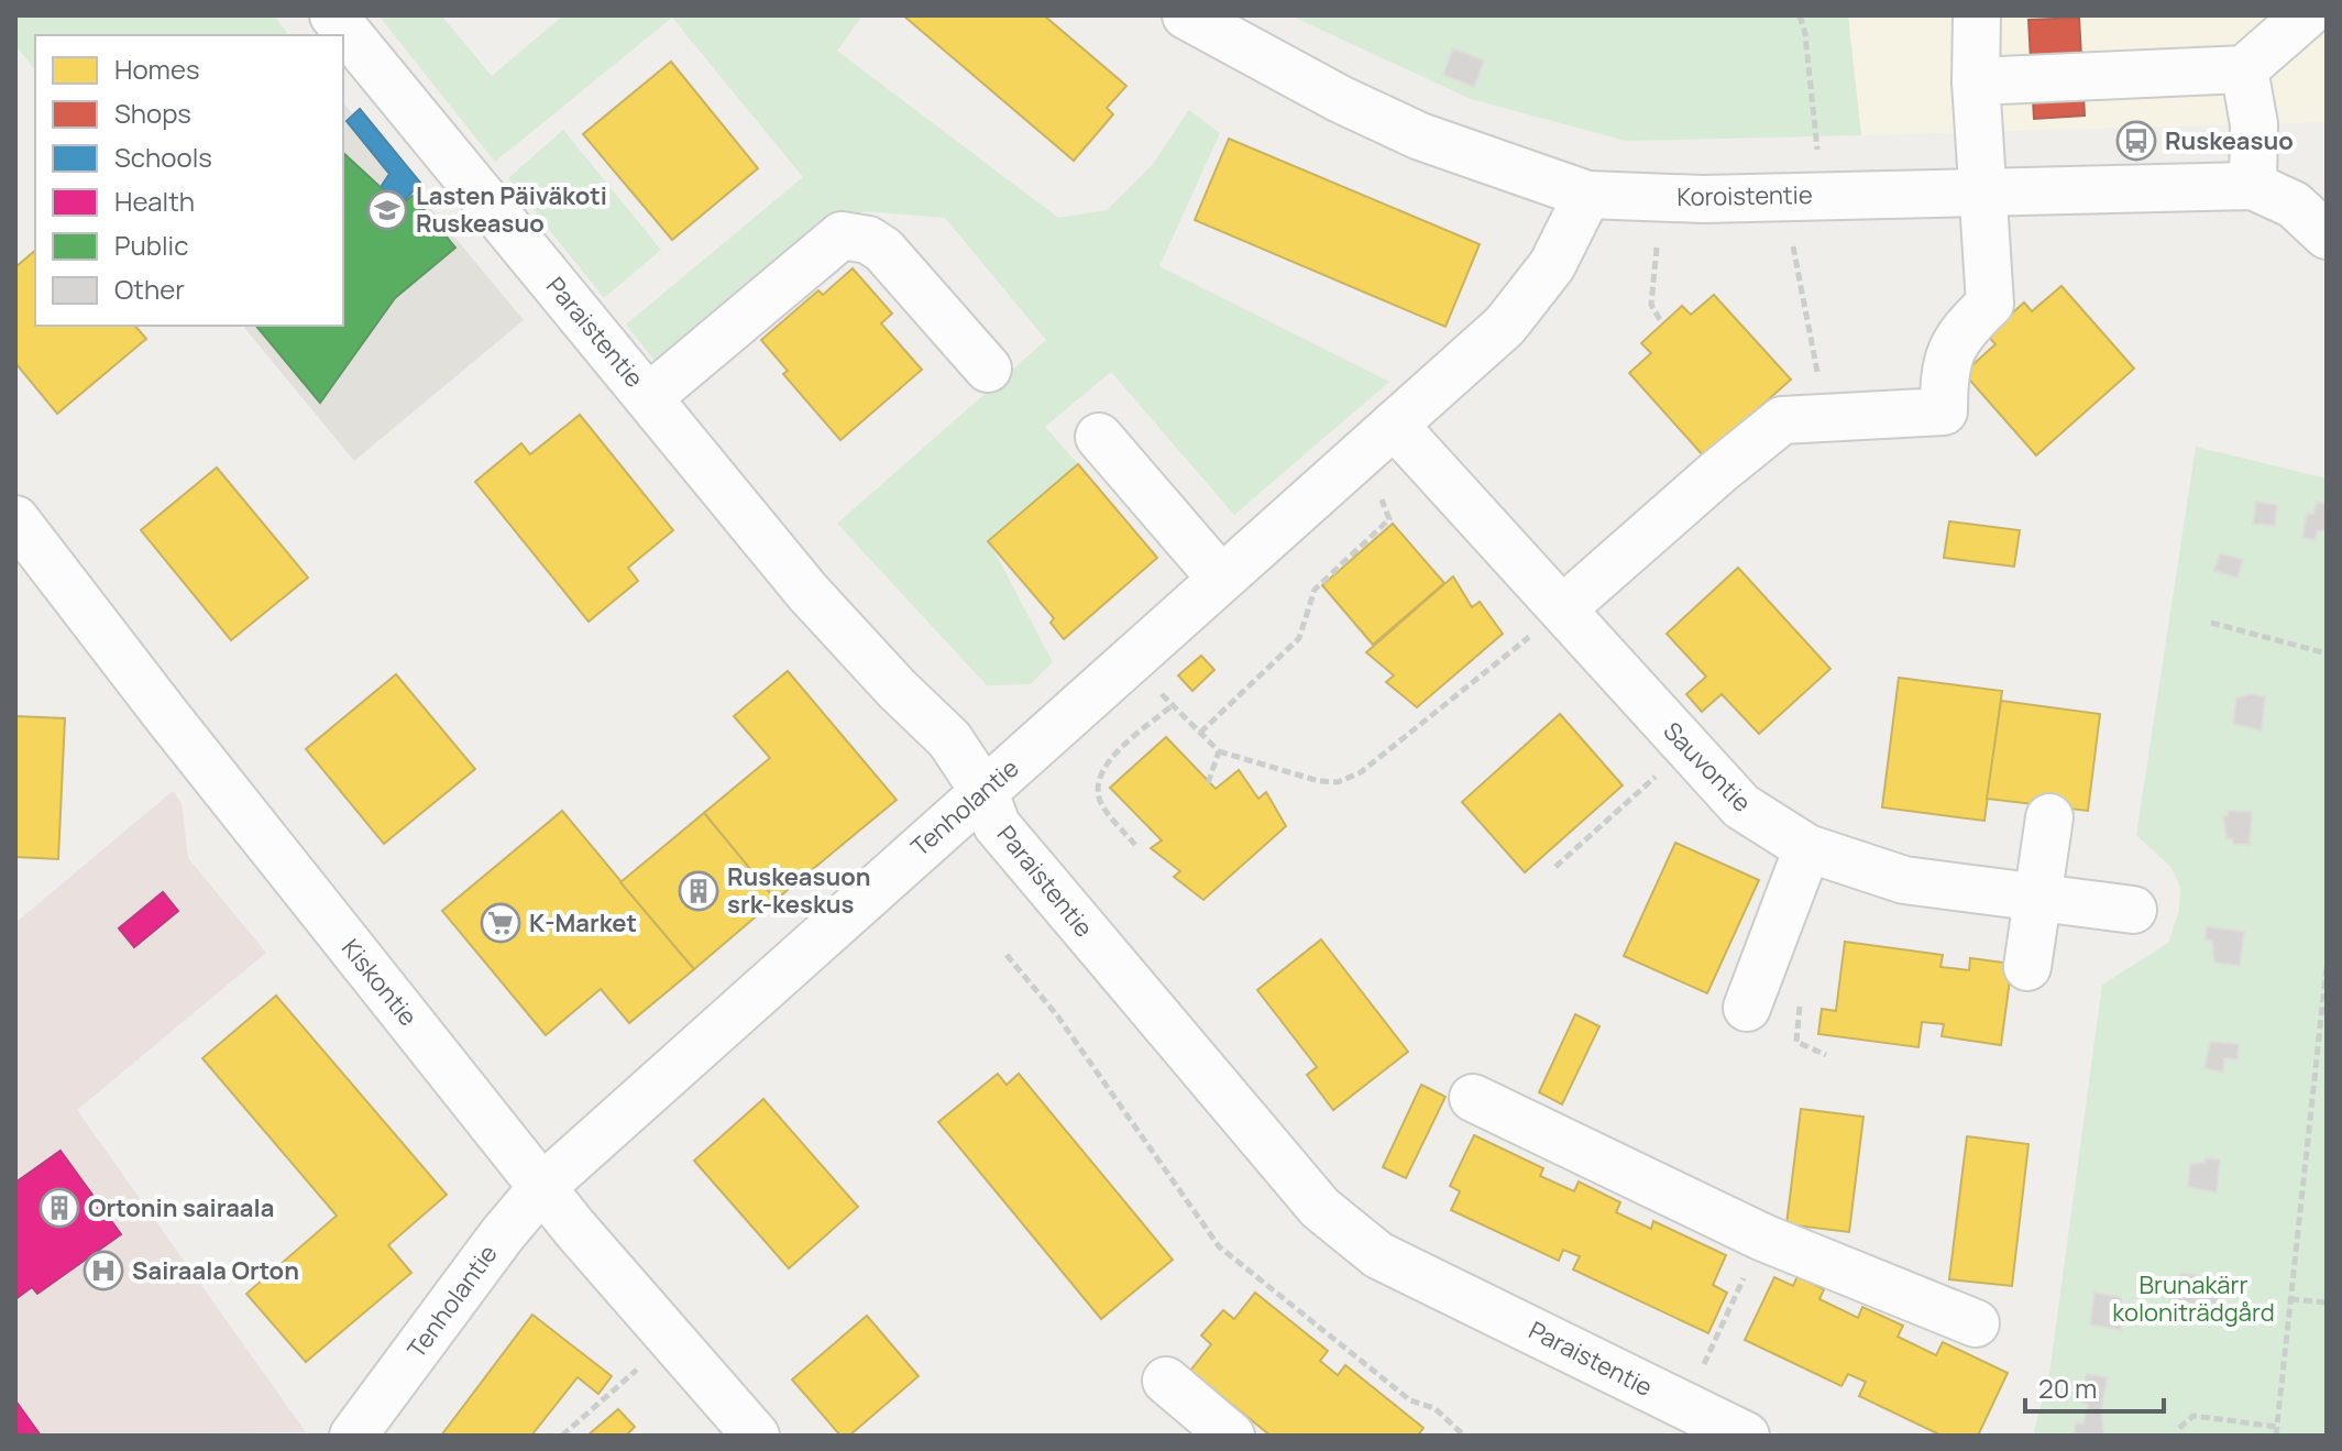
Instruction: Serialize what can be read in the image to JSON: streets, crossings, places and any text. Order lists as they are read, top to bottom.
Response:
{
  "streets": {
    "street": [
      "Koroistentie",
      "Paraistentie",
      "Sauvontie",
      "Tenholantie",
      "Kiskontie"
    ]
  },
  "crossings": [
    ["Koroistentie", "Tenholantie"],
    ["Paraistentie", "Tenholantie"],
    ["Sauvontie", "Tenholantie"],
    ["Tenholantie", "Kiskontie"]
  ],
  "parks": ["Brunakärr koloniträdgård"],
  "places": {
    "bus stop": ["Ruskeasuo"],
    "school or university": ["Lasten Päiväkoti Ruskeasuo"],
    "building": ["Ruskeasuon srk-keskus", "Ortonin sairaala"],
    "supermarket": ["K-Market"],
    "hospital": ["Sairaala Orton"]
  },
  "legend": [
    "Homes",
    "Shops",
    "Schools",
    "Health",
    "Public",
    "Other"
  ],
  "scale_bar": "20 m"
}
